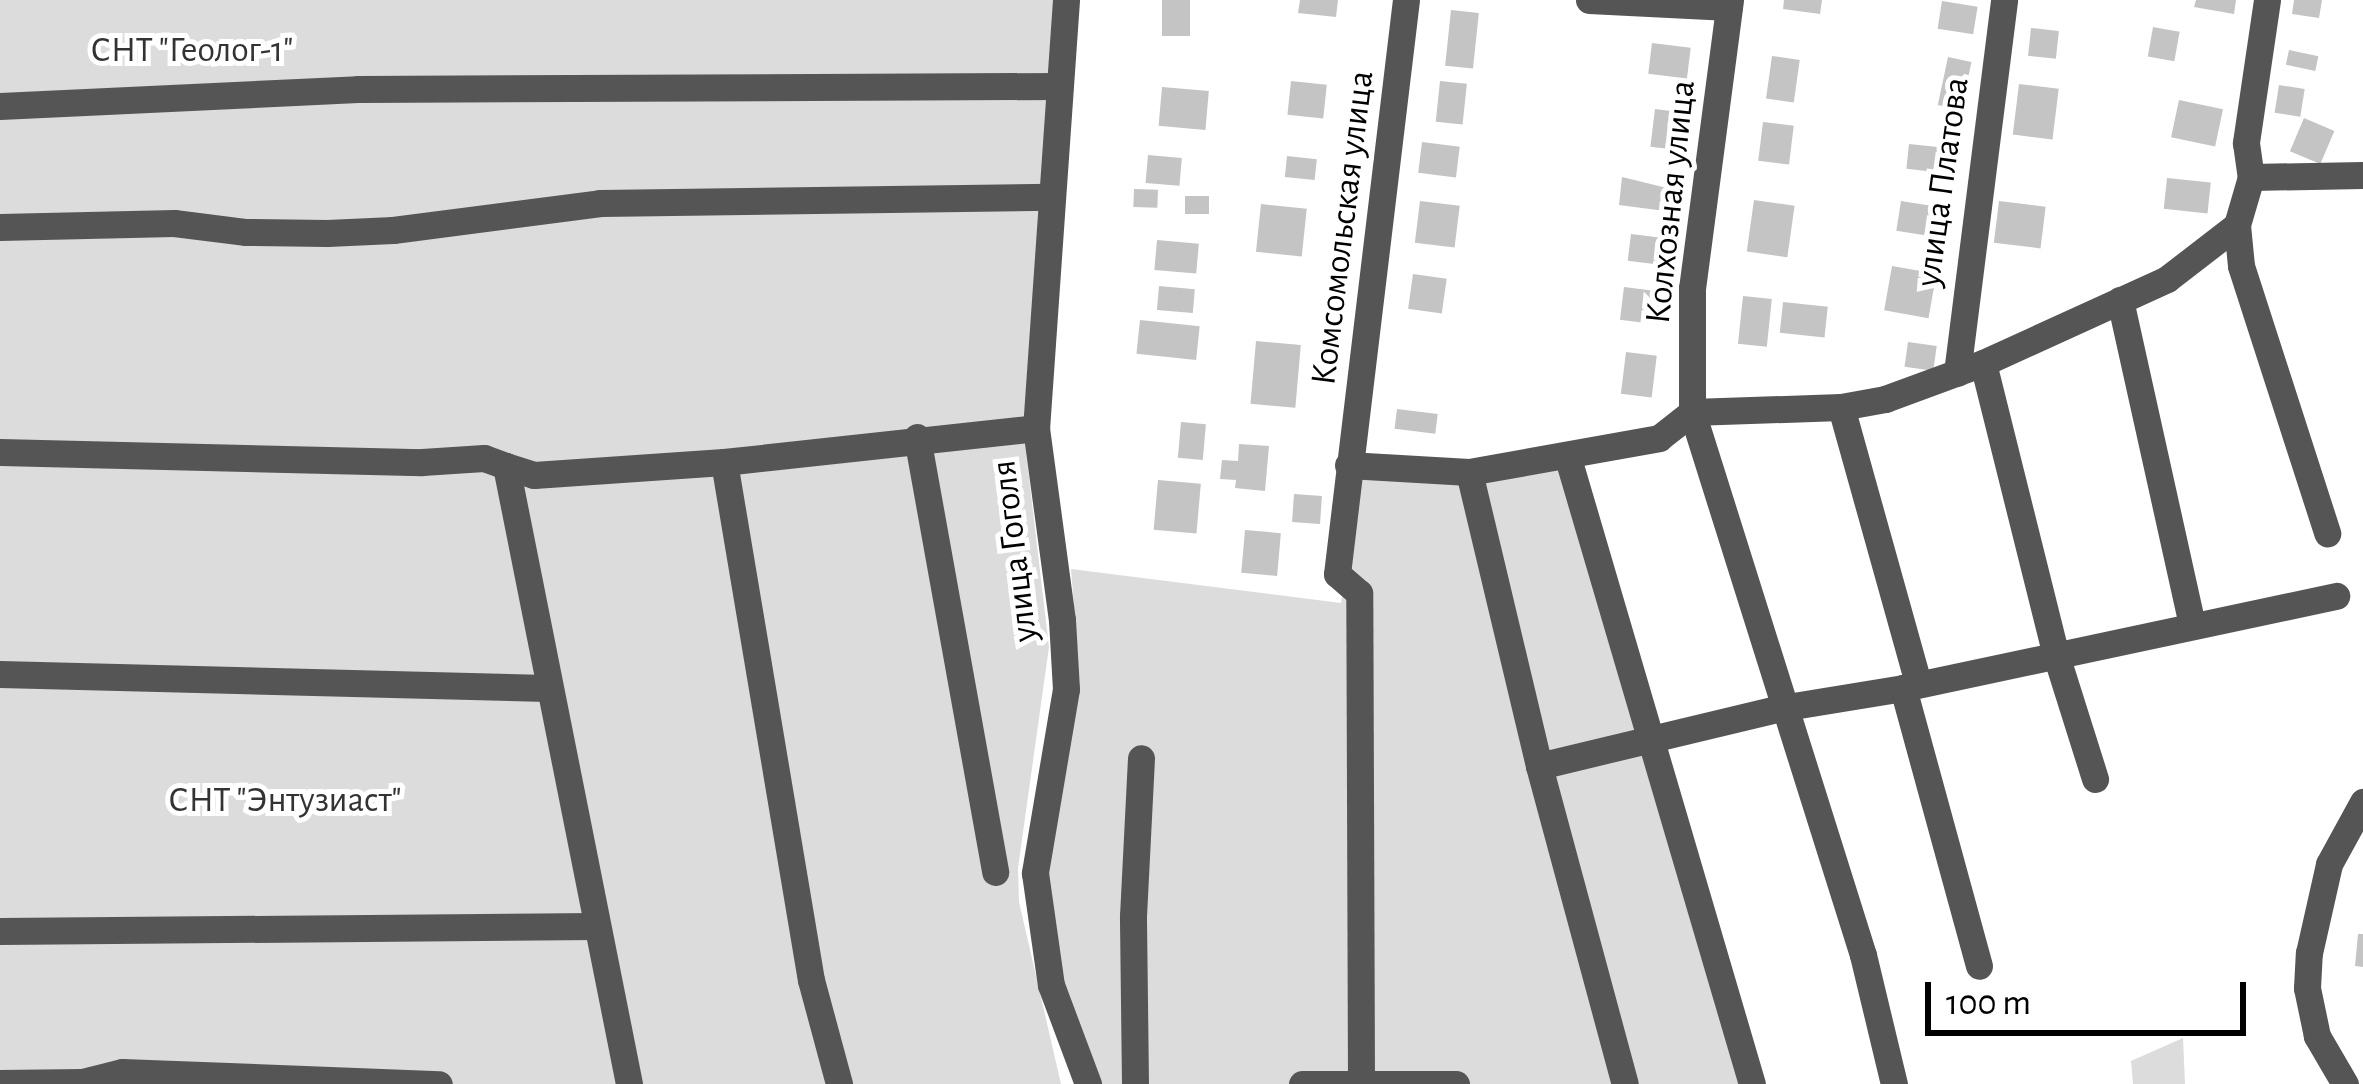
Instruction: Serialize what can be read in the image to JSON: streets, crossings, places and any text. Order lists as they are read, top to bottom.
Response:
{
  "streets": {
    "street": [
      "улица Платова",
      "Колхозная улица",
      "Комсомольская улица",
      "улица Гоголя"
    ]
  },
  "parks": ["СНТ \"Геолог-1\"", "СНТ \"Энтузиаст\""],
  "scale_bar": "100 m"
}
